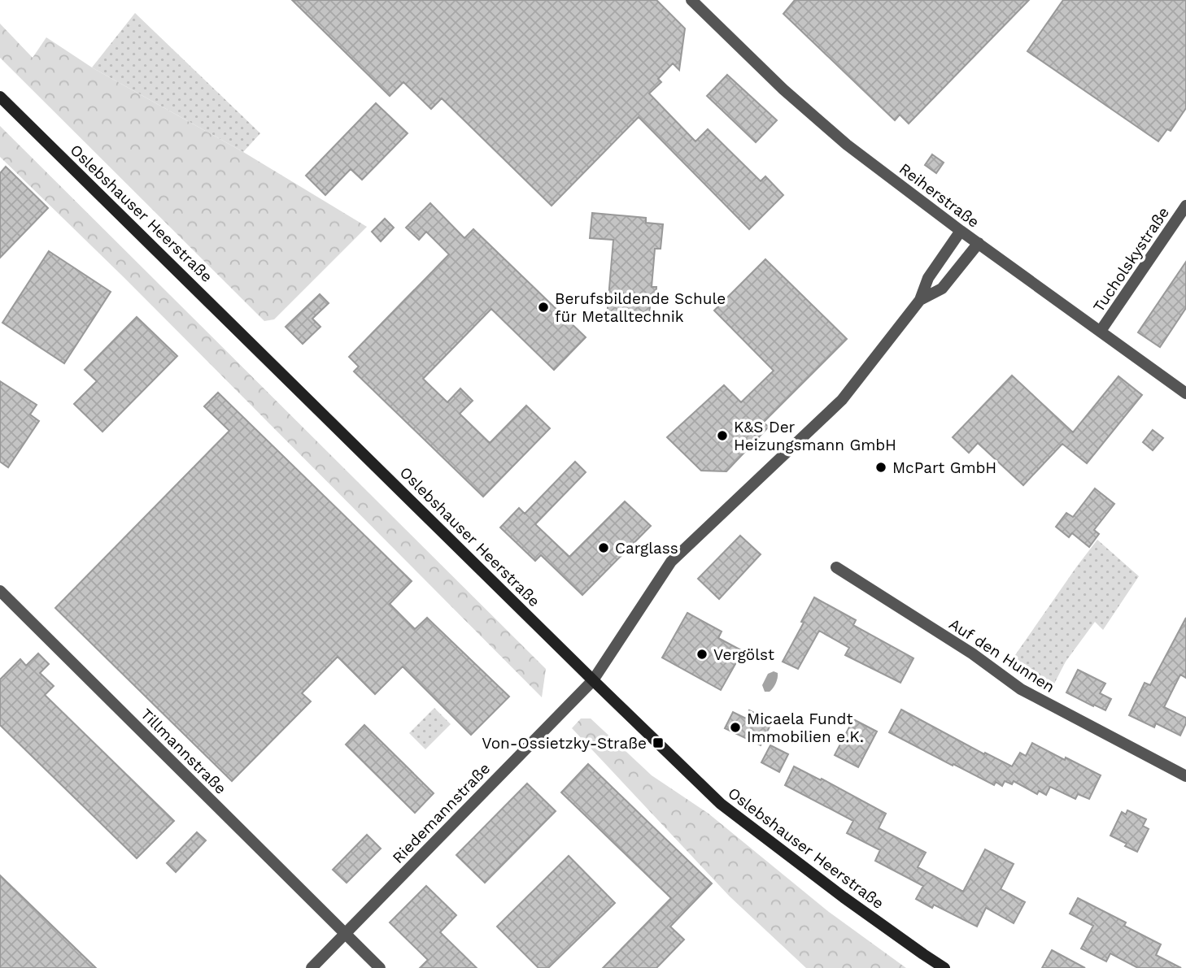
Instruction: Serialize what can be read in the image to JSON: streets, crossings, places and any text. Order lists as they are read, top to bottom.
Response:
{
  "streets": {
    "main road": ["Oslebshauser Heerstraße"],
    "street": [
      "Reiherstraße",
      "Tucholskystraße",
      "Auf den Hunnen",
      "Tillmannstraße",
      "Riedemannstraße"
    ]
  },
  "crossings": [
    ["Reiherstraße", "Tucholskystraße"],
    ["Oslebshauser Heerstraße", "Riedemannstraße"],
    ["Tillmannstraße", "Riedemannstraße"]
  ],
  "places": {
    "other": [
      "Berufsbildende Schule für Metalltechnik",
      "K&S Der Heizungsmann GmbH",
      "McPart GmbH",
      "Carglass",
      "Vergölst",
      "Micaela Fundt Immobilien e.K."
    ],
    "transit": ["Von-Ossietzky-Straße"]
  }
}
